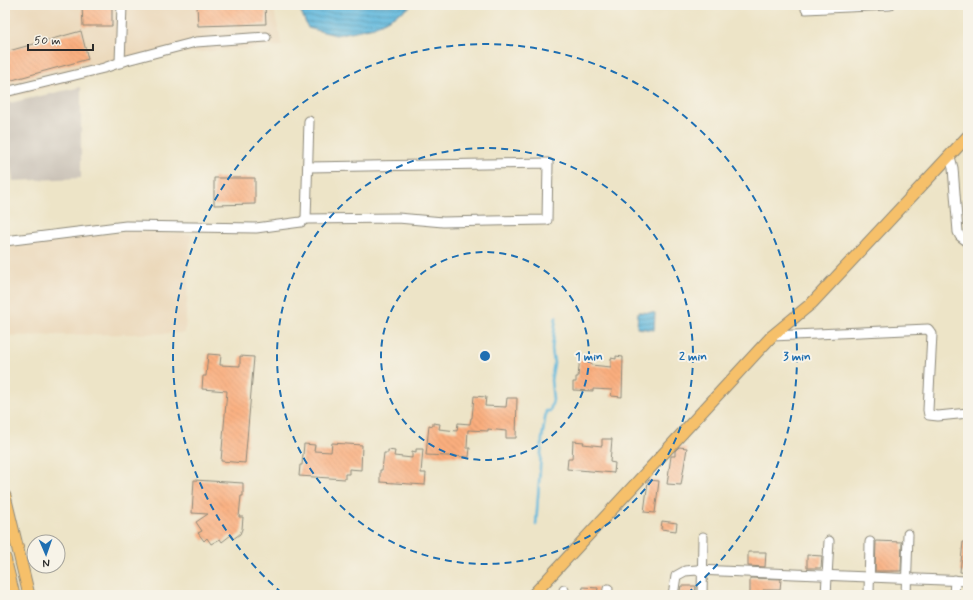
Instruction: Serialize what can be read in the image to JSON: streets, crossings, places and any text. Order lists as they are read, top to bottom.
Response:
{
  "scale_bar": "50 m",
  "north": "bottom",
  "rings": ["1 min", "2 min", "3 min"]
}
